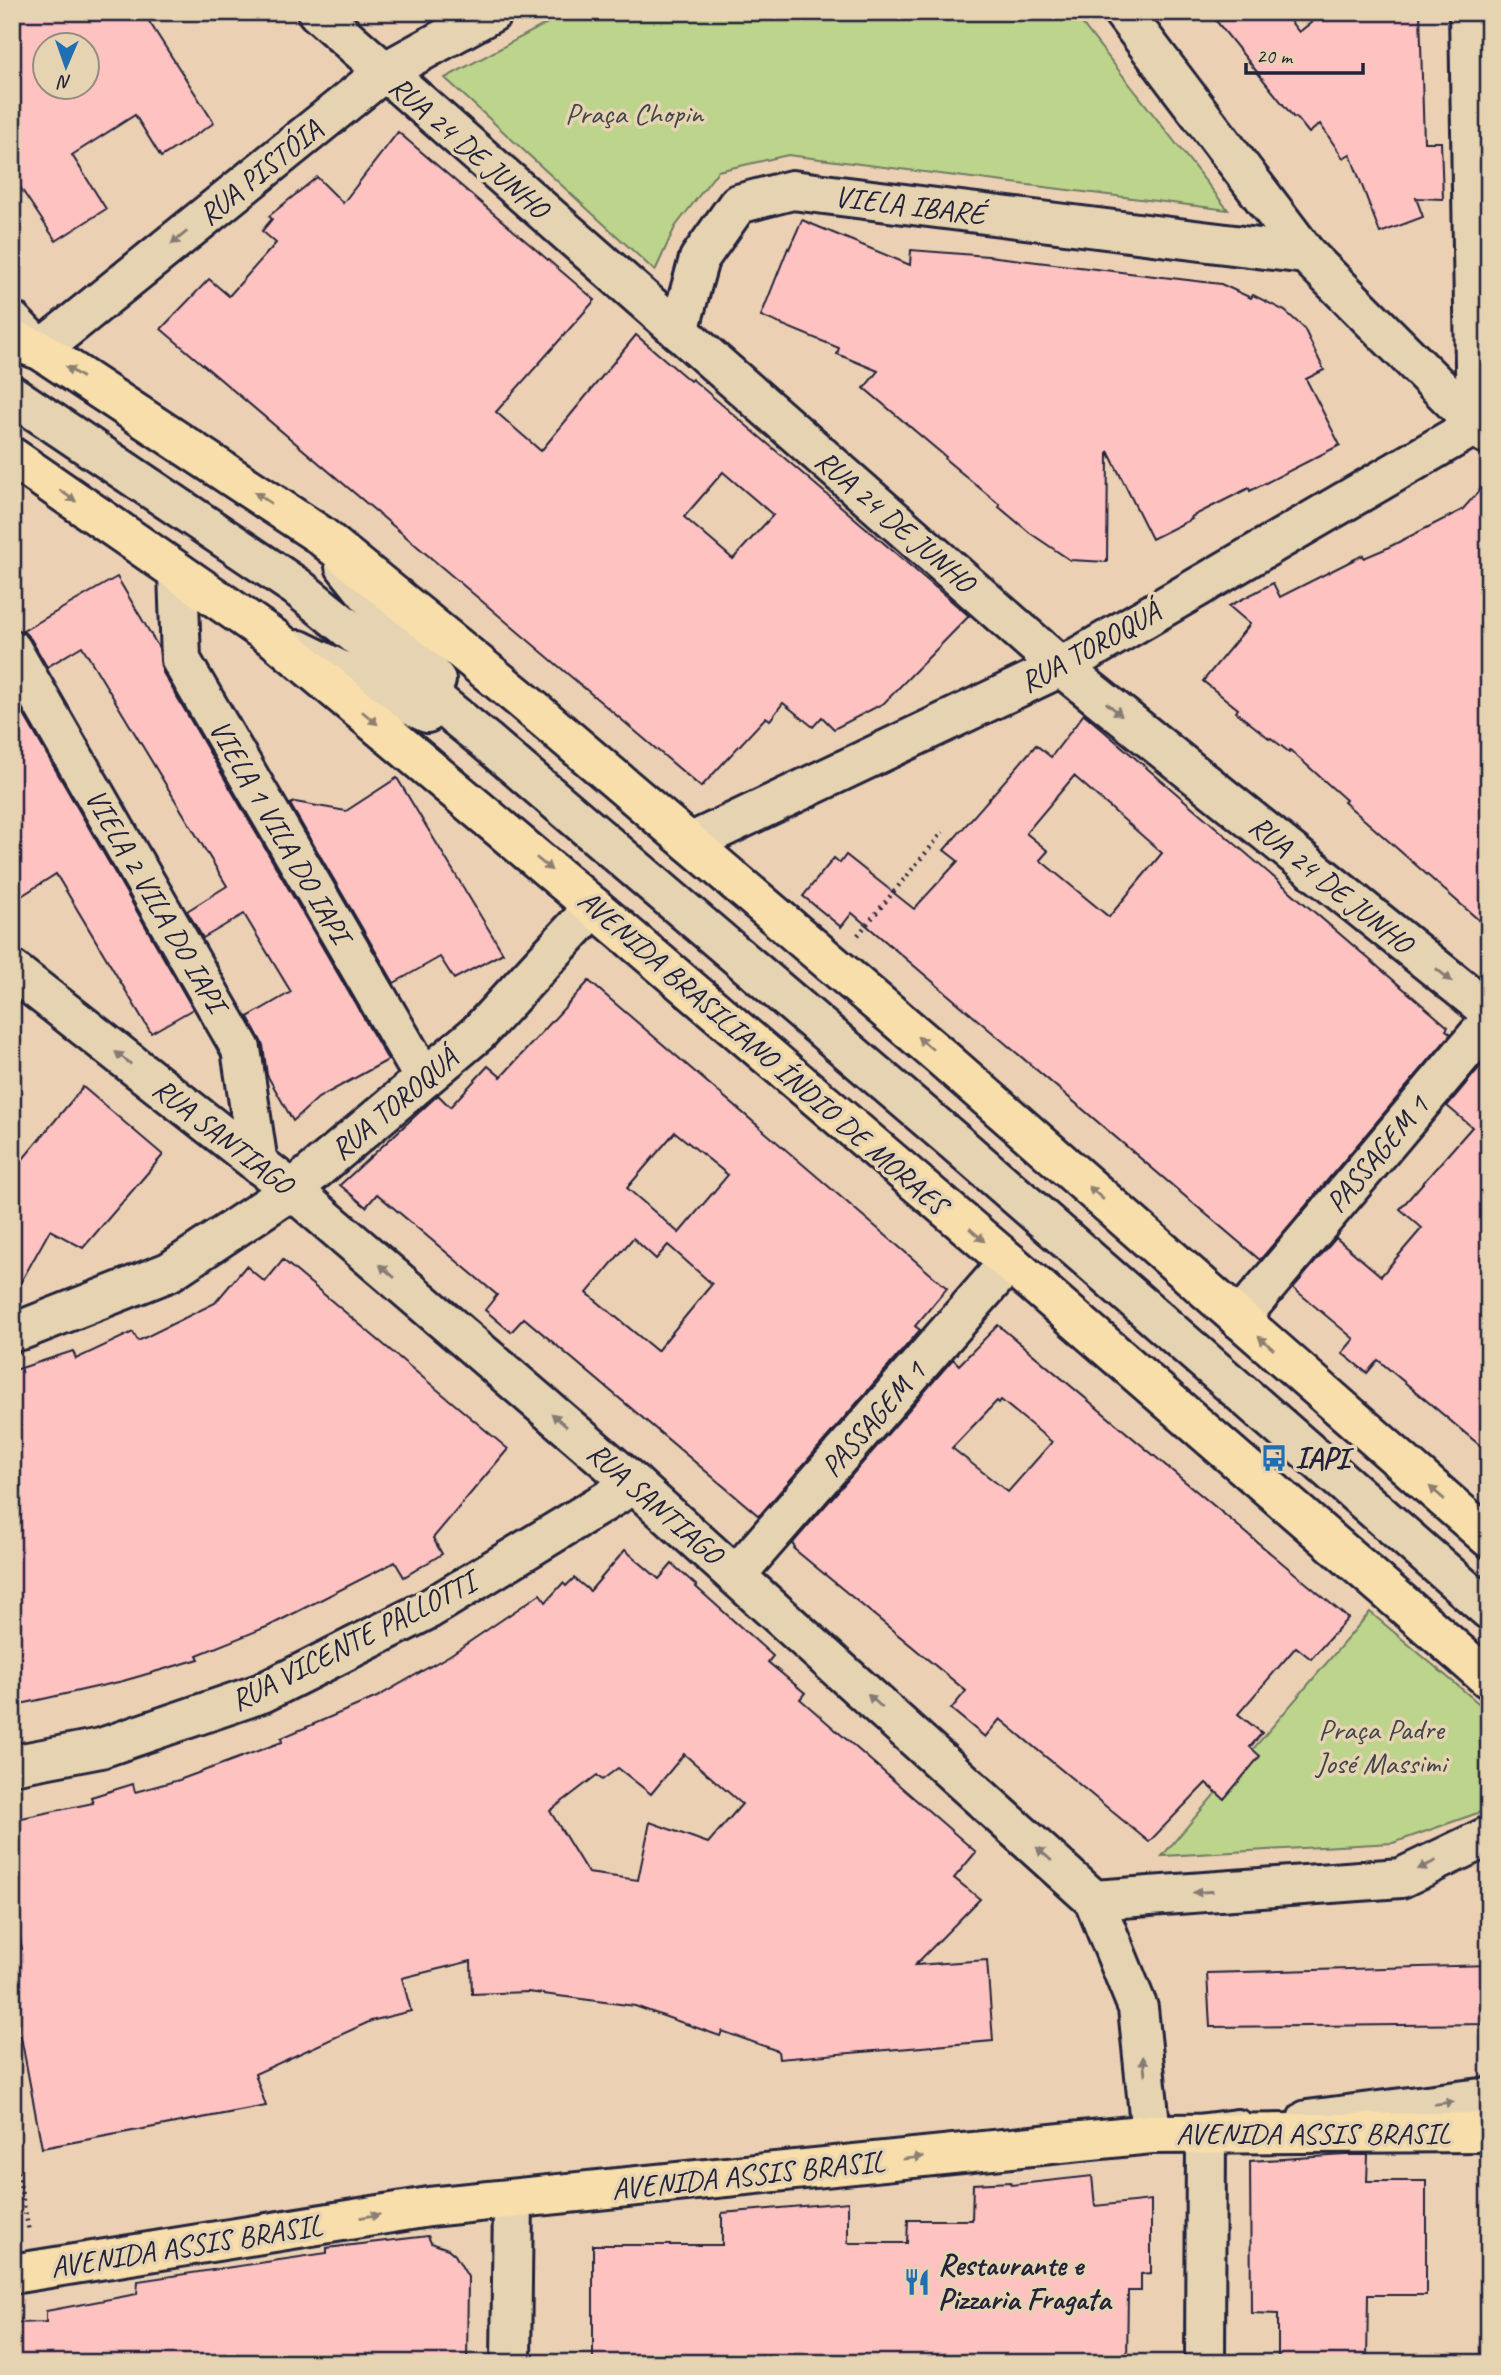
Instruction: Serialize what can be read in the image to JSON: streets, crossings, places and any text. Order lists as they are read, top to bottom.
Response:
{
  "streets": {
    "main road": ["AVENIDA BRASILIANO ÍNDIO DE MORAES", "AVENIDA ASSIS BRASIL"],
    "street": [
      "RUA 24 DE JUNHO",
      "RUA PISTÓIA",
      "VIELA IBARÉ",
      "RUA TOROQUÁ",
      "VIELA 1 VILA DO IAPI",
      "VIELA 2 VILA DO IAPI",
      "RUA SANTIAGO",
      "PASSAGEM 1",
      "RUA VICENTE PALLOTTI"
    ]
  },
  "crossings": [
    ["RUA 24 DE JUNHO", "RUA PISTÓIA"],
    ["RUA 24 DE JUNHO", "VIELA IBARÉ"],
    ["RUA 24 DE JUNHO", "RUA TOROQUÁ"],
    ["RUA TOROQUÁ", "VIELA 1 VILA DO IAPI"],
    ["RUA TOROQUÁ", "AVENIDA BRASILIANO ÍNDIO DE MORAES"],
    ["RUA TOROQUÁ", "RUA SANTIAGO"],
    ["VIELA 1 VILA DO IAPI", "AVENIDA BRASILIANO ÍNDIO DE MORAES"],
    ["VIELA 2 VILA DO IAPI", "RUA SANTIAGO"],
    ["AVENIDA BRASILIANO ÍNDIO DE MORAES", "PASSAGEM 1"],
    ["RUA SANTIAGO", "PASSAGEM 1"],
    ["RUA SANTIAGO", "RUA VICENTE PALLOTTI"],
    ["RUA SANTIAGO", "AVENIDA ASSIS BRASIL"]
  ],
  "one_way": [
    "RUA 24 DE JUNHO",
    "RUA PISTÓIA",
    "RUA SANTIAGO",
    "AVENIDA ASSIS BRASIL"
  ],
  "parks": ["Praça Chopin", "Praça Padre José Massimi"],
  "places": {
    "bus stop": ["IAPI"],
    "restaurant": ["Restaurante e Pizzaria Fragata"]
  },
  "scale_bar": "20 m",
  "north": "bottom"
}
